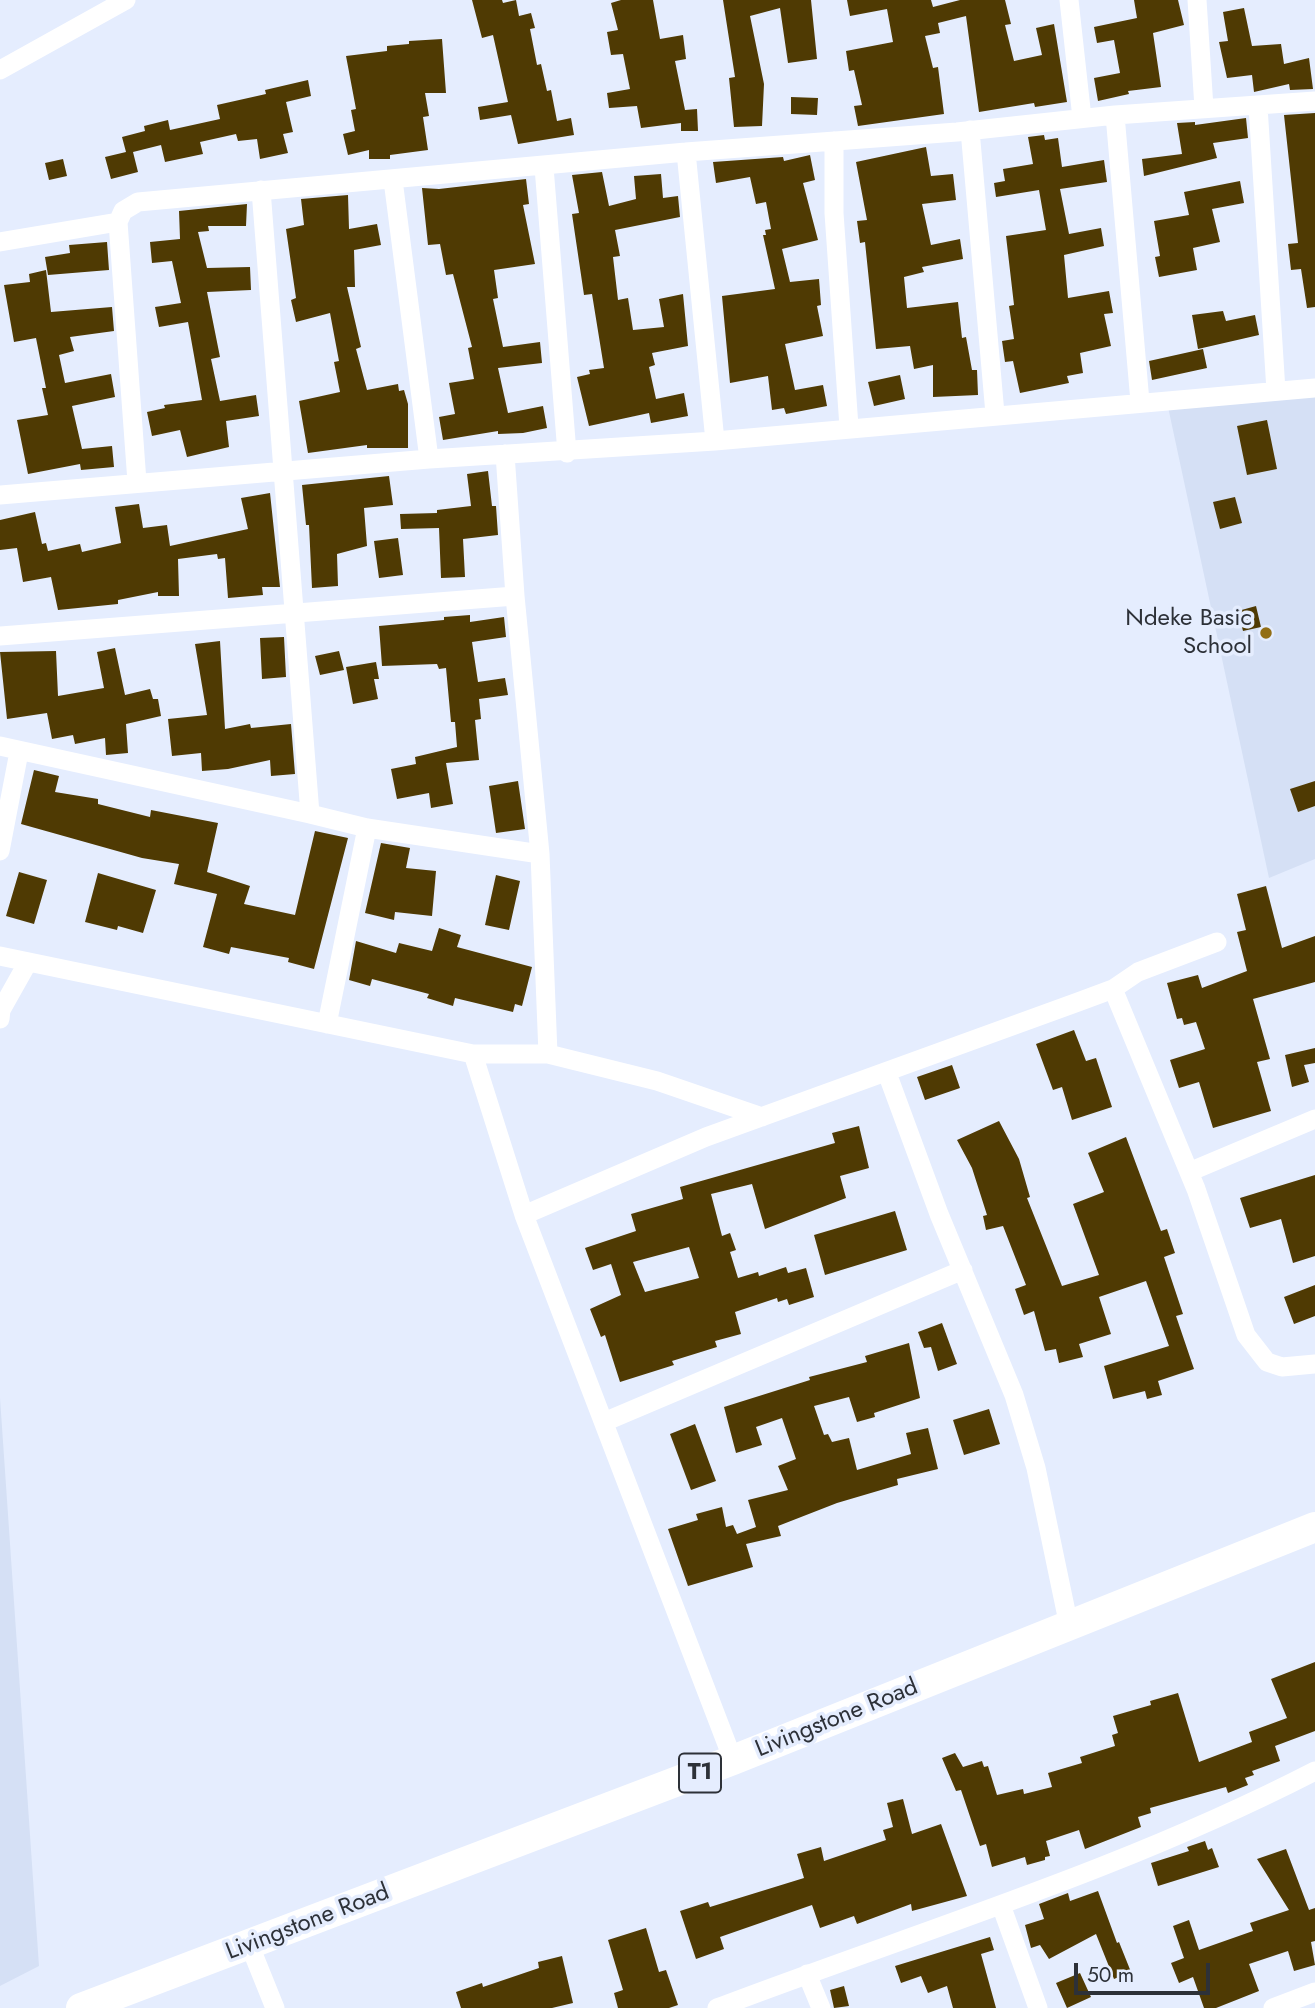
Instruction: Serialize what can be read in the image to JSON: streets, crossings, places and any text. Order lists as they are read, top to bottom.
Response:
{
  "streets": {
    "highway": ["Livingstone Road", "T1"]
  },
  "places": ["Ndeke Basic School"],
  "scale_bar": "50 m"
}
